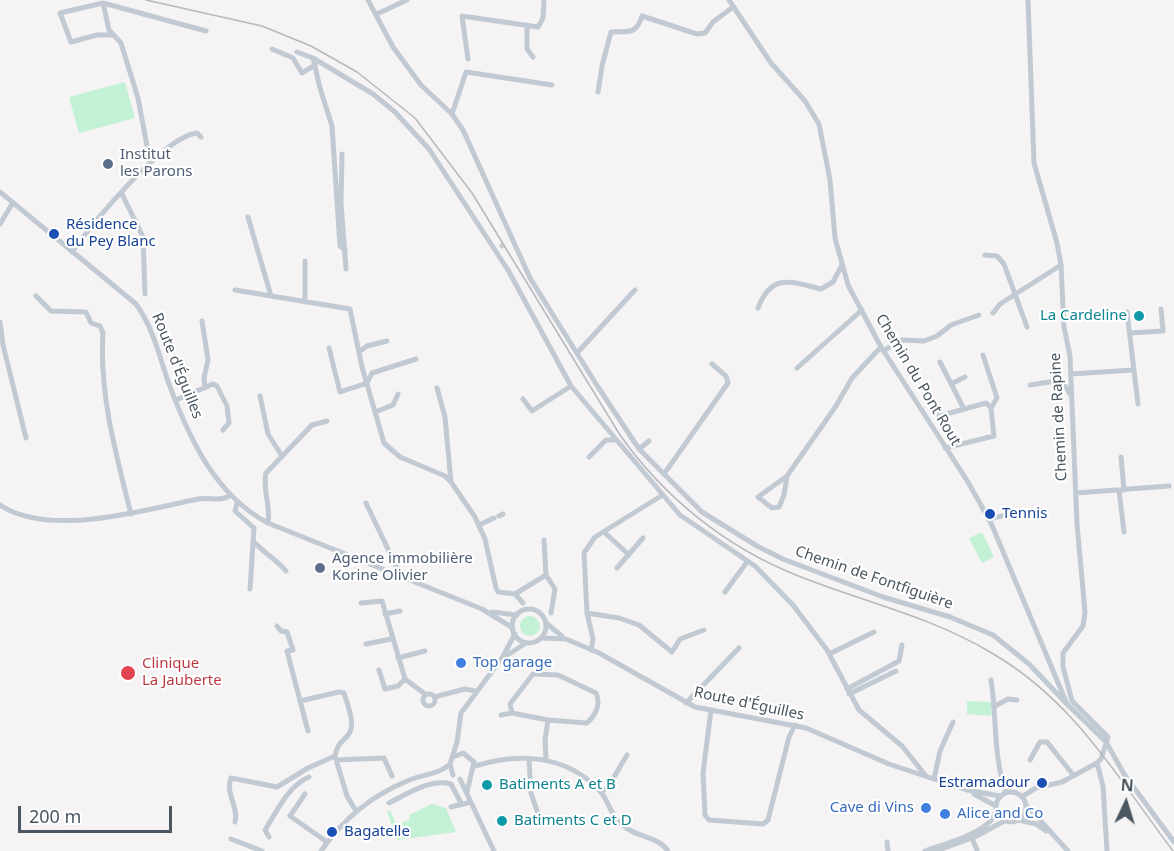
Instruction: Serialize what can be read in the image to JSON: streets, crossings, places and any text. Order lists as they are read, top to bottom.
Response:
{
  "streets": {
    "street": [
      "Route d'Éguilles",
      "Chemin du Pont Rout",
      "Chemin de Rapine",
      "Chemin de Fontfiguière"
    ]
  },
  "crossings": [
    ["Chemin du Pont Rout", "Chemin de Rapine"],
    ["Chemin du Pont Rout", "Chemin de Fontfiguière"]
  ],
  "places": [
    "Institut les Parons",
    "Résidence du Pey Blanc",
    "La Cardeline",
    "Tennis",
    "Agence immobilière Korine Olivier",
    "Top garage",
    "Clinique La Jauberte",
    "Estramadour",
    "Batiments A et B",
    "Cave di Vins",
    "Alice and Co",
    "Batiments C et D",
    "Bagatelle"
  ],
  "scale_bar": "200 m",
  "north": "top"
}
